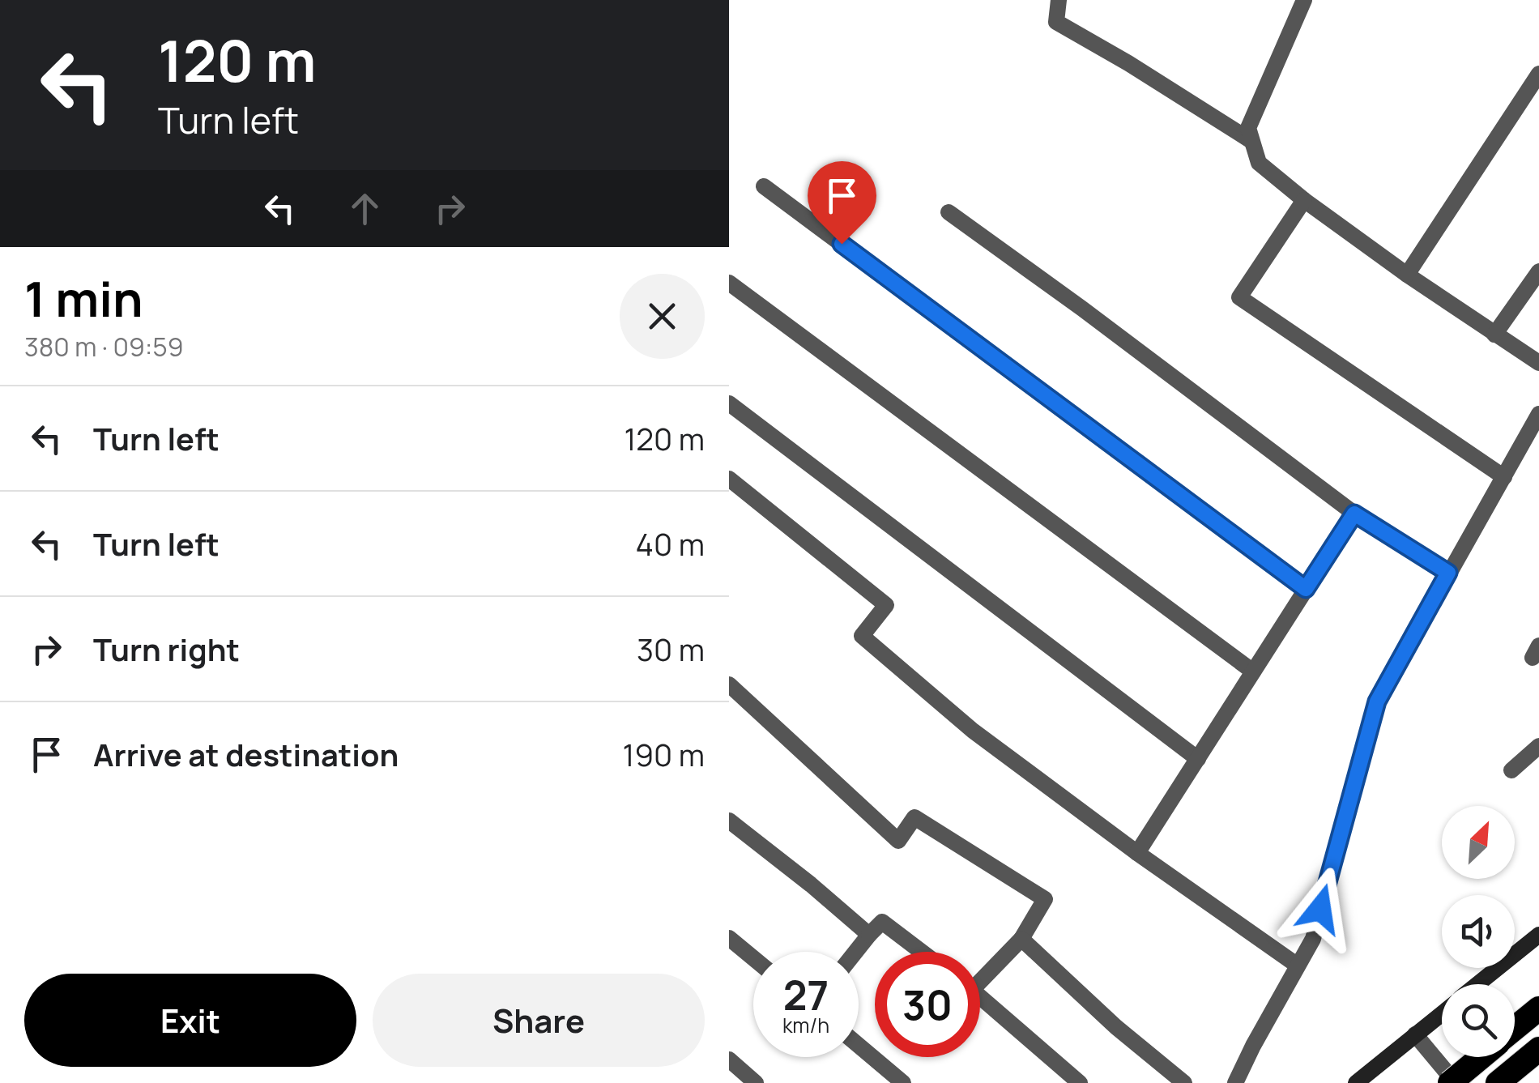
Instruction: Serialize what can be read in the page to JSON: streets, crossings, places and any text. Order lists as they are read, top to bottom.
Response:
{
  "north": "top right",
  "page": {
    "turn": ["120 m", "Turn left"],
    "heading": ["1 min", "380 m · 09:59"],
    "list": [
      {
        "name": "Turn left",
        "value": "120 m"
      },
      {
        "name": "Turn left",
        "value": "40 m"
      },
      {
        "name": "Turn right",
        "value": "30 m"
      },
      {
        "name": "Arrive at destination",
        "value": "190 m"
      }
    ],
    "speed": "27 km/h",
    "limit": "30",
    "buttons": ["Exit", "Share"]
  }
}
